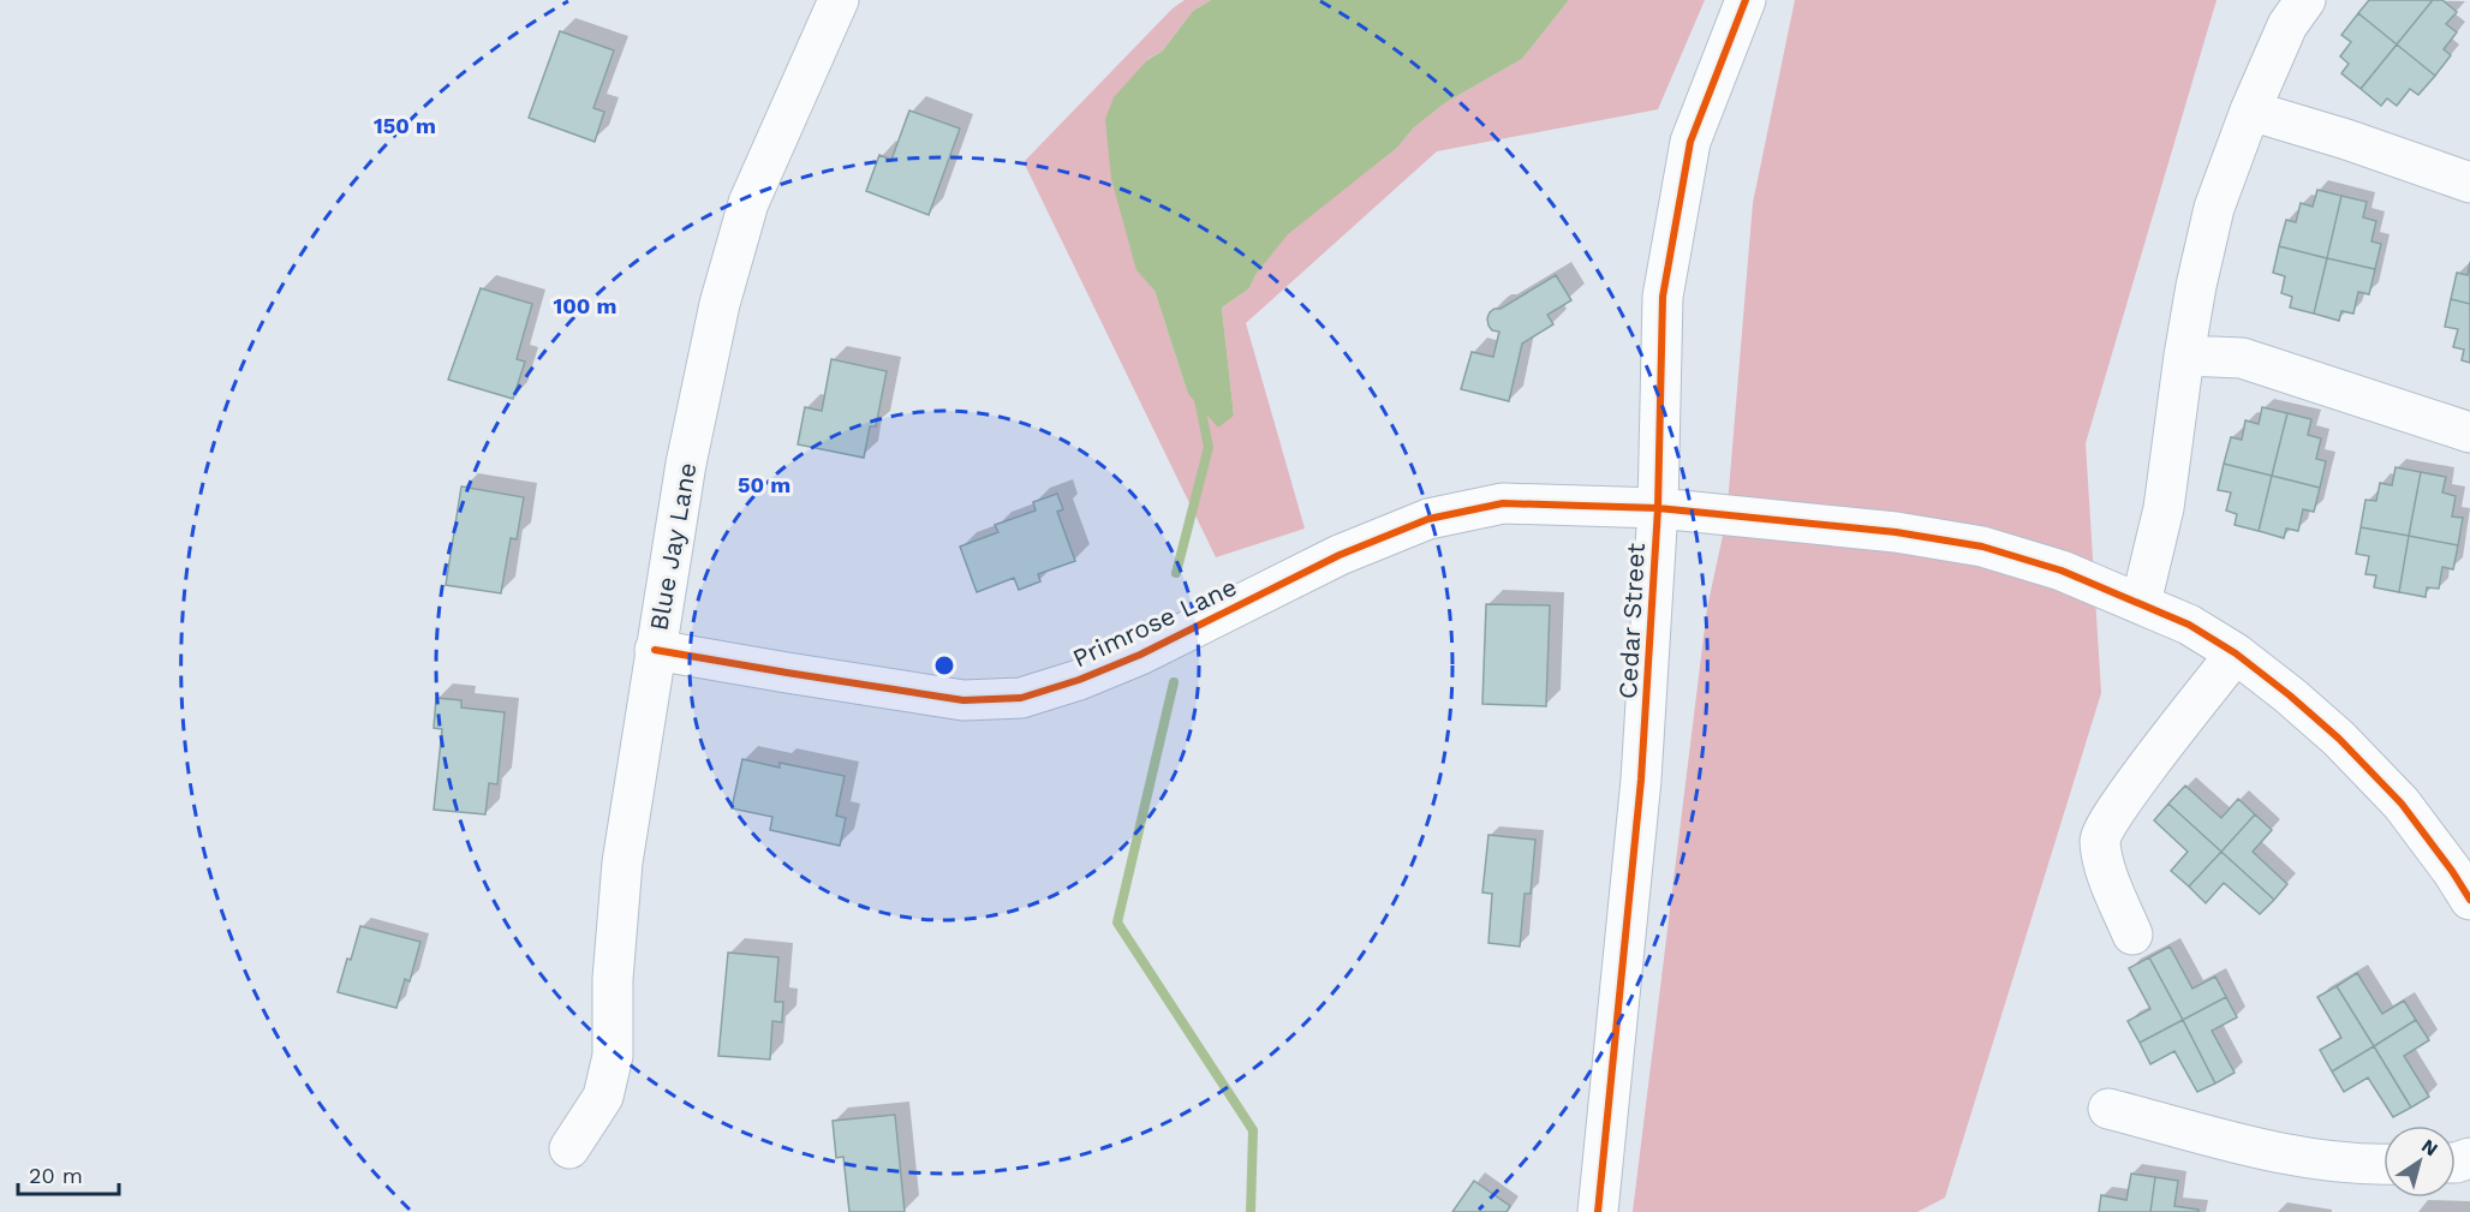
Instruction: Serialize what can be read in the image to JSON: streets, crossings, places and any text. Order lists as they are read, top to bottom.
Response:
{
  "streets": {
    "street": ["Blue Jay Lane", "Cedar Street", "Primrose Lane"]
  },
  "crossings": [
    ["Blue Jay Lane", "Primrose Lane"],
    ["Cedar Street", "Primrose Lane"]
  ],
  "scale_bar": "20 m",
  "north": "top right",
  "rings": ["150 m", "100 m", "50 m"]
}
